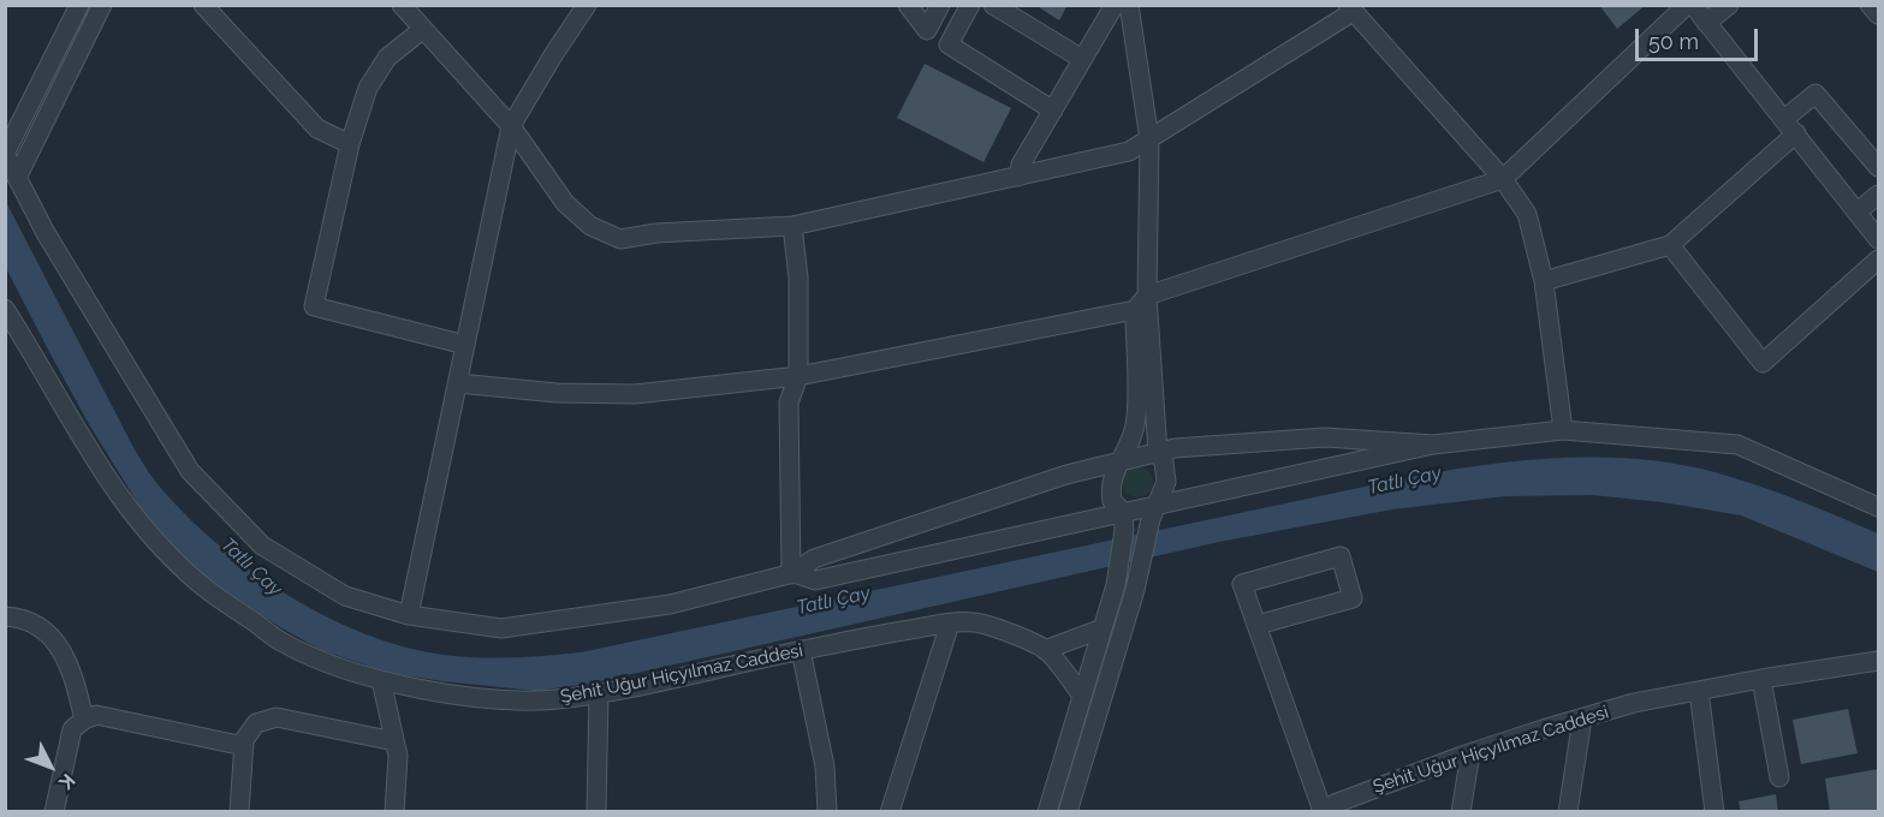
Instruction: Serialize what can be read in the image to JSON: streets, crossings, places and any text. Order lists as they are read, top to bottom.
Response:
{
  "streets": {
    "street": ["Şehit Uğur Hiçyılmaz Caddesi"]
  },
  "water": ["Tatlı Çay"],
  "scale_bar": "50 m",
  "north": "bottom right"
}
